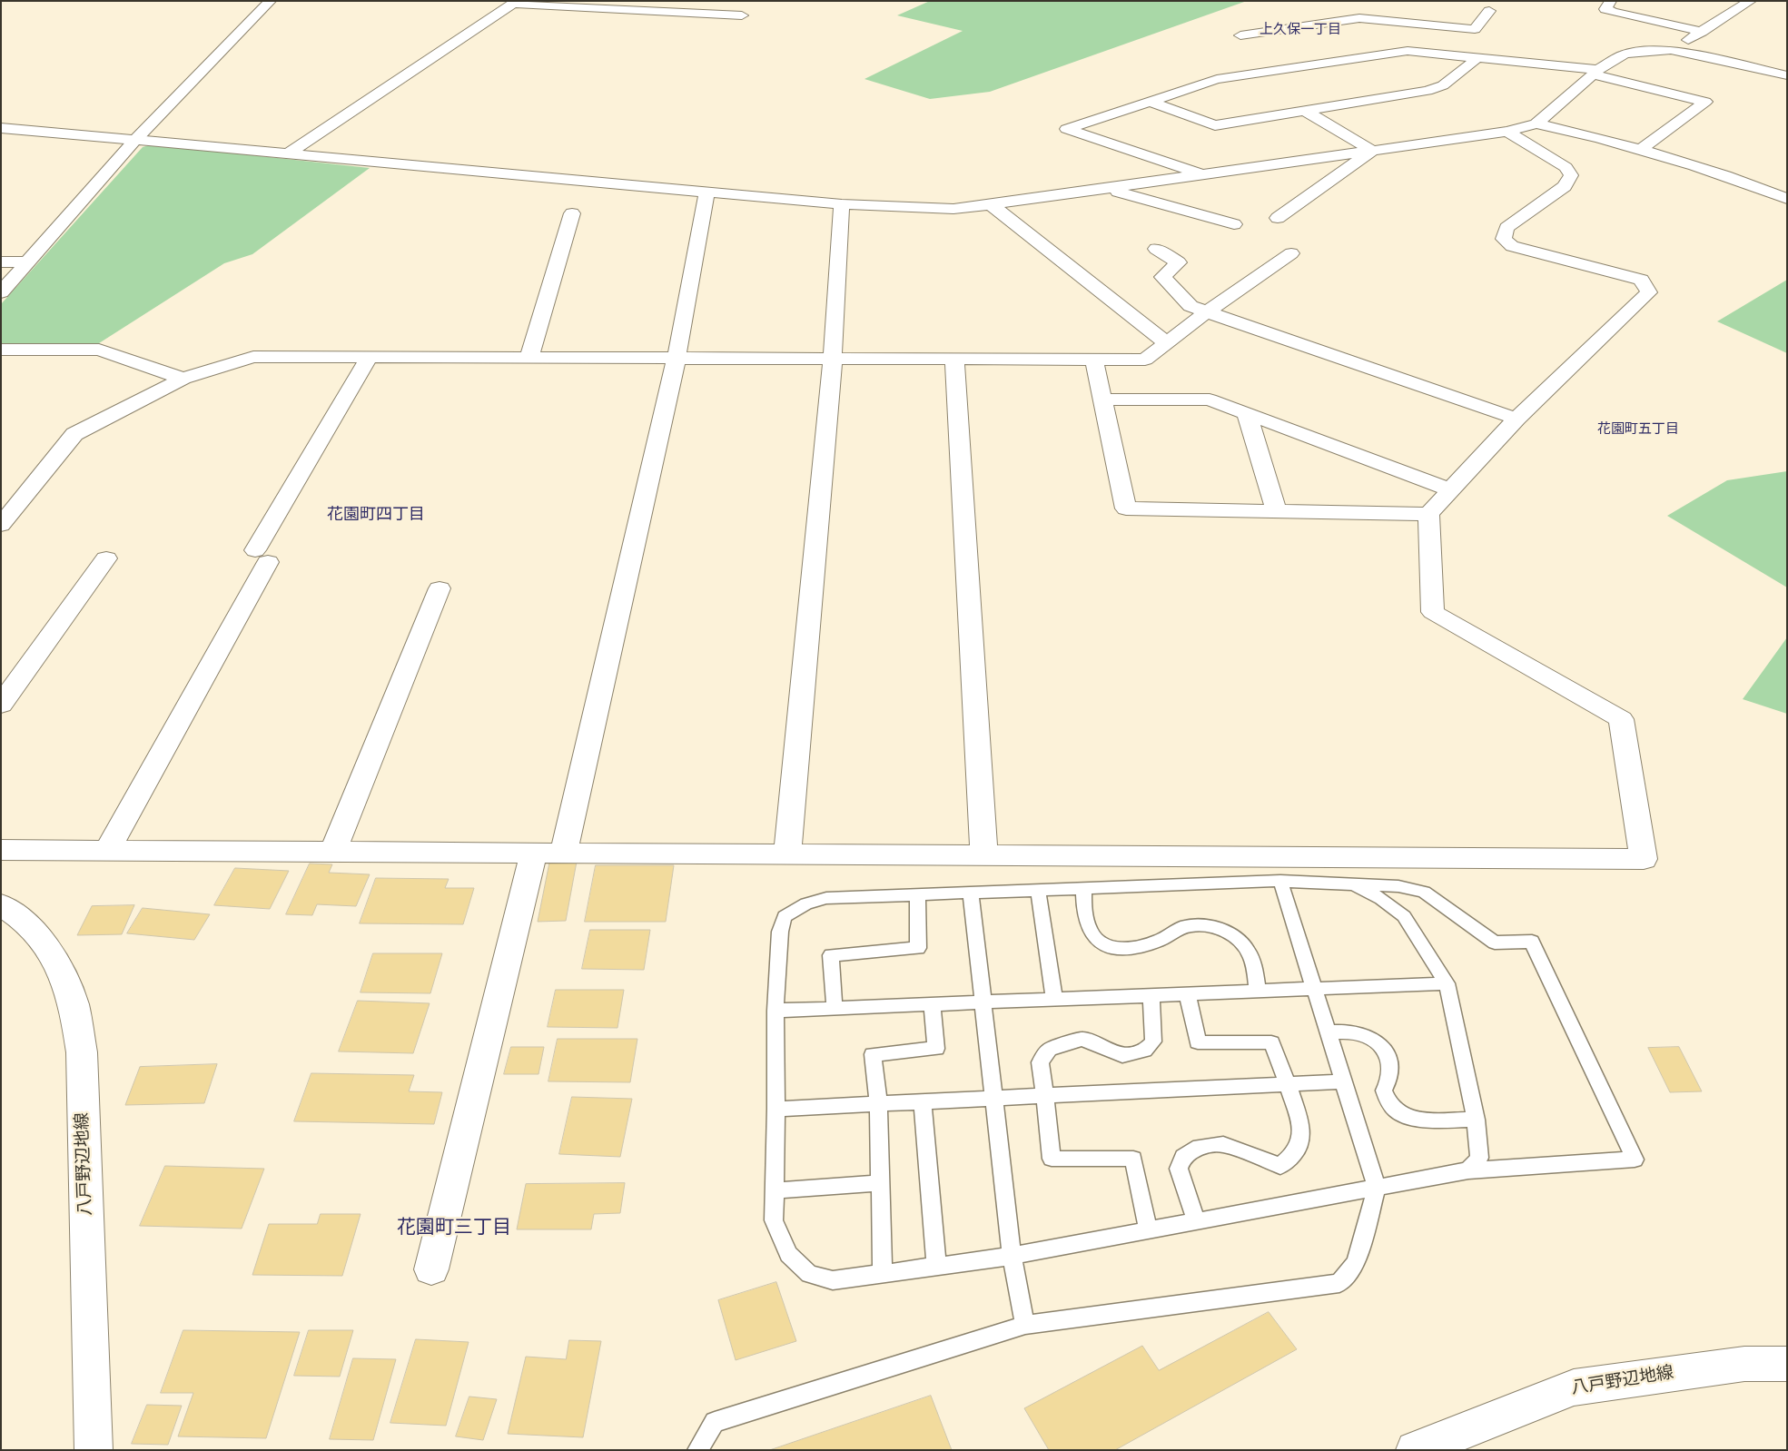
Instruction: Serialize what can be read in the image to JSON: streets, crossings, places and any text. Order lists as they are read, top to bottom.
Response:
{
  "streets": {
    "street": ["八戸野辺地線"]
  },
  "districts": [
    "上久保一丁目",
    "花園町五丁目",
    "花園町四丁目",
    "花園町三丁目"
  ]
}
